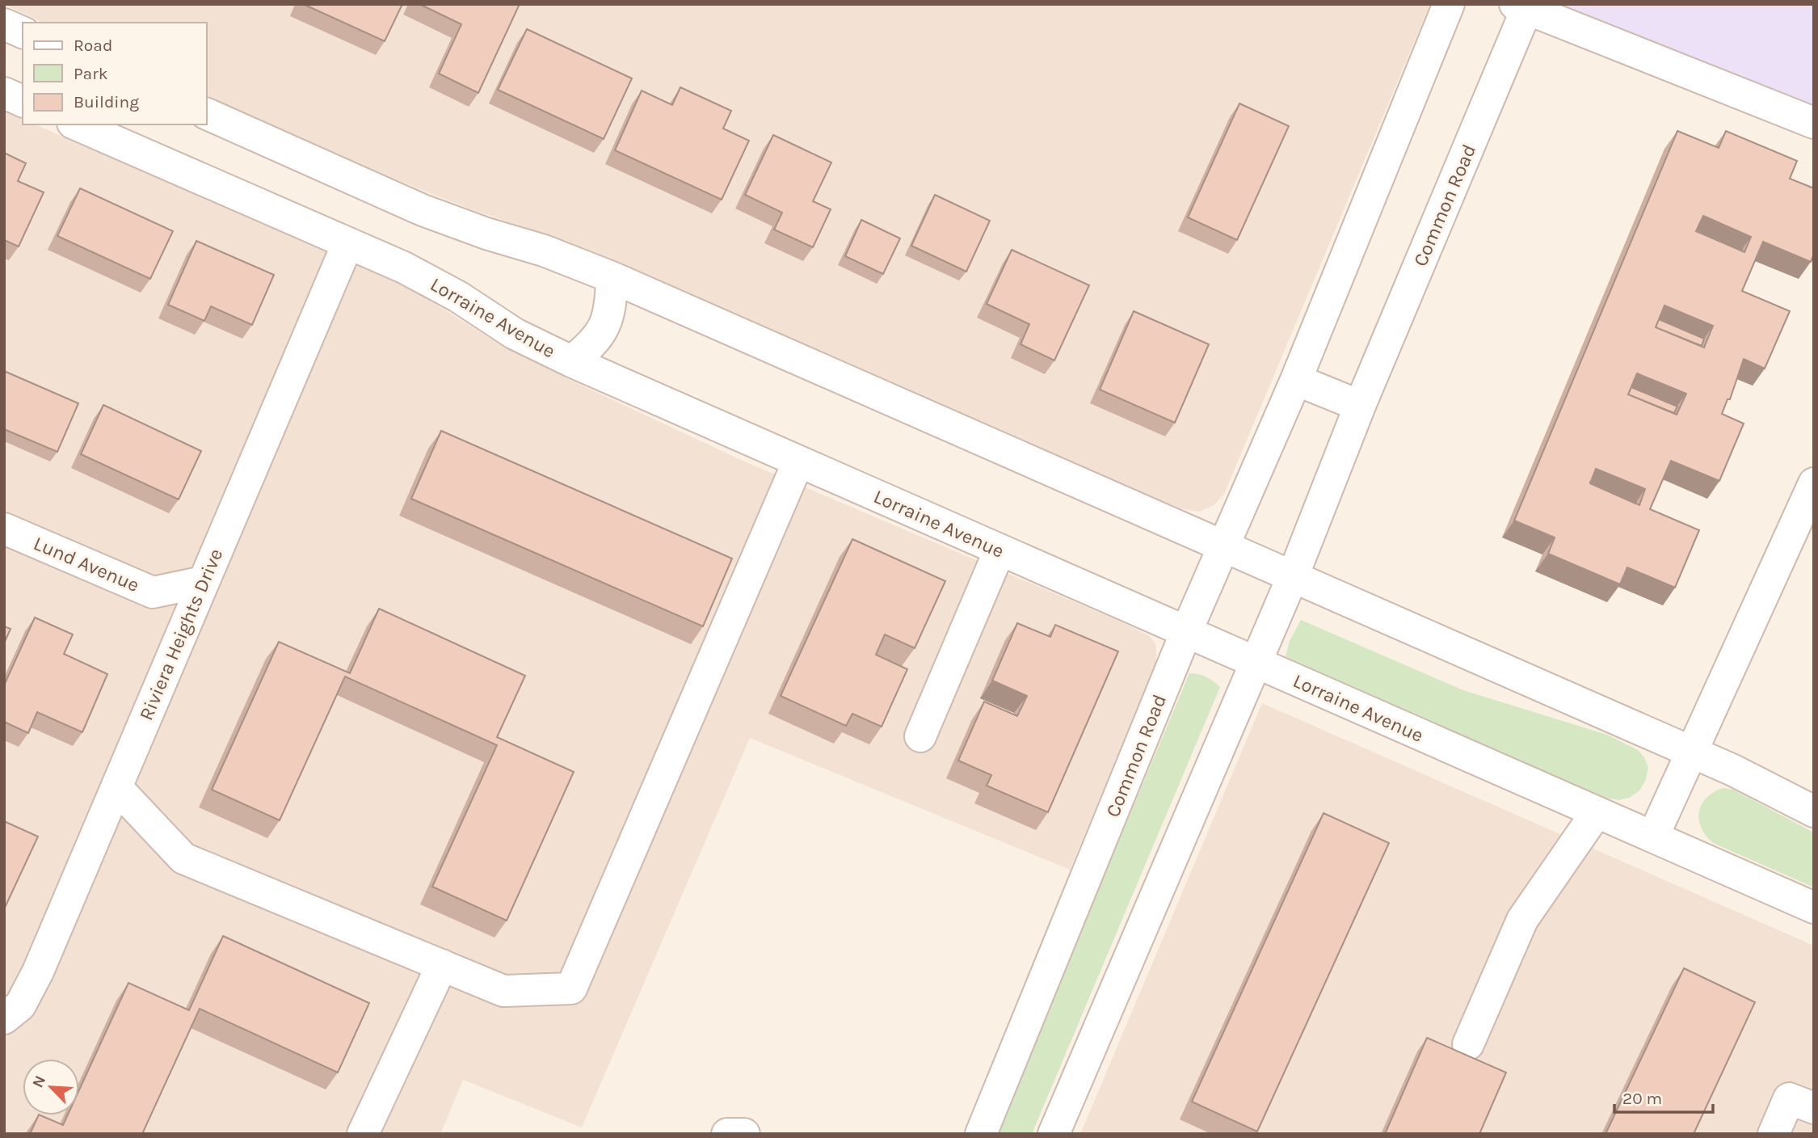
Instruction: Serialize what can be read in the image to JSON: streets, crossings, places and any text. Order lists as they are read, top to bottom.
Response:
{
  "streets": {
    "street": [
      "Common Road",
      "Lorraine Avenue",
      "Lund Avenue",
      "Riviera Heights Drive"
    ]
  },
  "crossings": [
    ["Common Road", "Lorraine Avenue"],
    ["Lorraine Avenue", "Riviera Heights Drive"],
    ["Lund Avenue", "Riviera Heights Drive"]
  ],
  "legend": ["Road", "Park", "Building"],
  "scale_bar": "20 m",
  "north": "top left"
}
